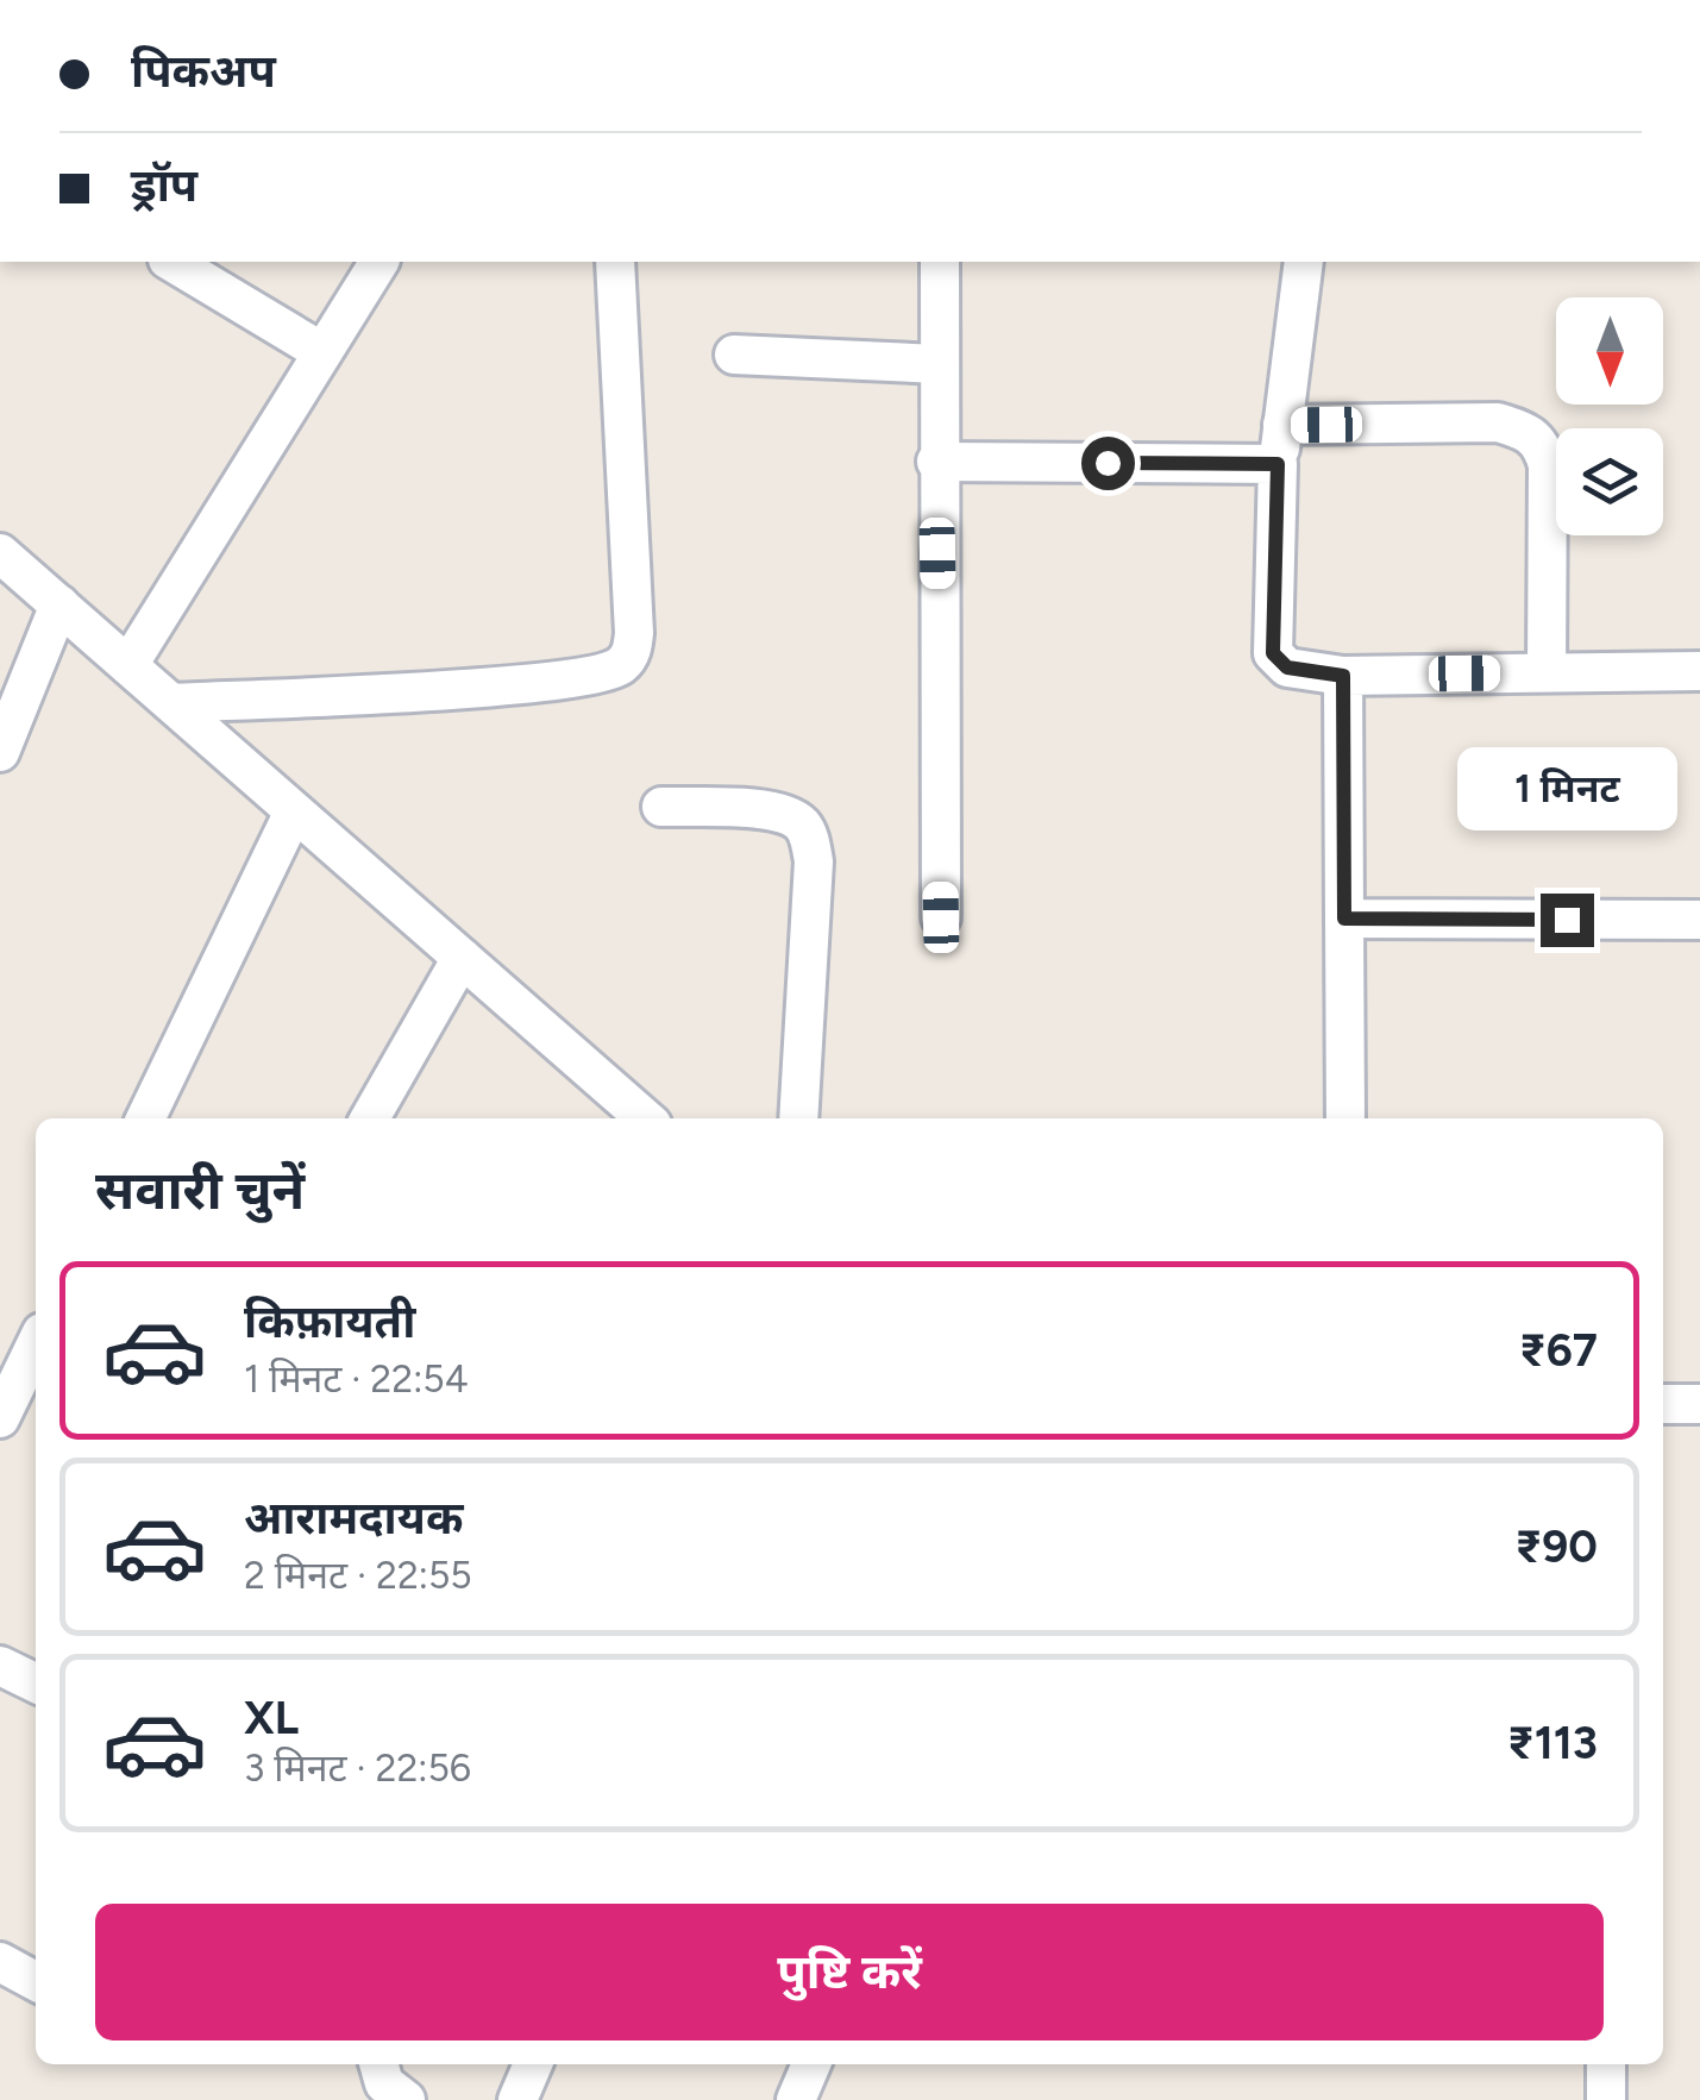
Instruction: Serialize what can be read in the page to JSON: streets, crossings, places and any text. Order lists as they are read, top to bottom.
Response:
{
  "north": "bottom",
  "page": {
    "banner": ["पिकअप", "ड्रॉप"],
    "bubble": "1 मिनट",
    "heading": "सवारी चुनें",
    "list": [
      {
        "name": "किफ़ायती",
        "note": "1 मिनट · 22:54",
        "value": "₹67"
      },
      {
        "name": "आरामदायक",
        "note": "2 मिनट · 22:55",
        "value": "₹90"
      },
      {
        "name": "XL",
        "note": "3 मिनट · 22:56",
        "value": "₹113"
      }
    ],
    "buttons": "पुष्टि करें"
  }
}
